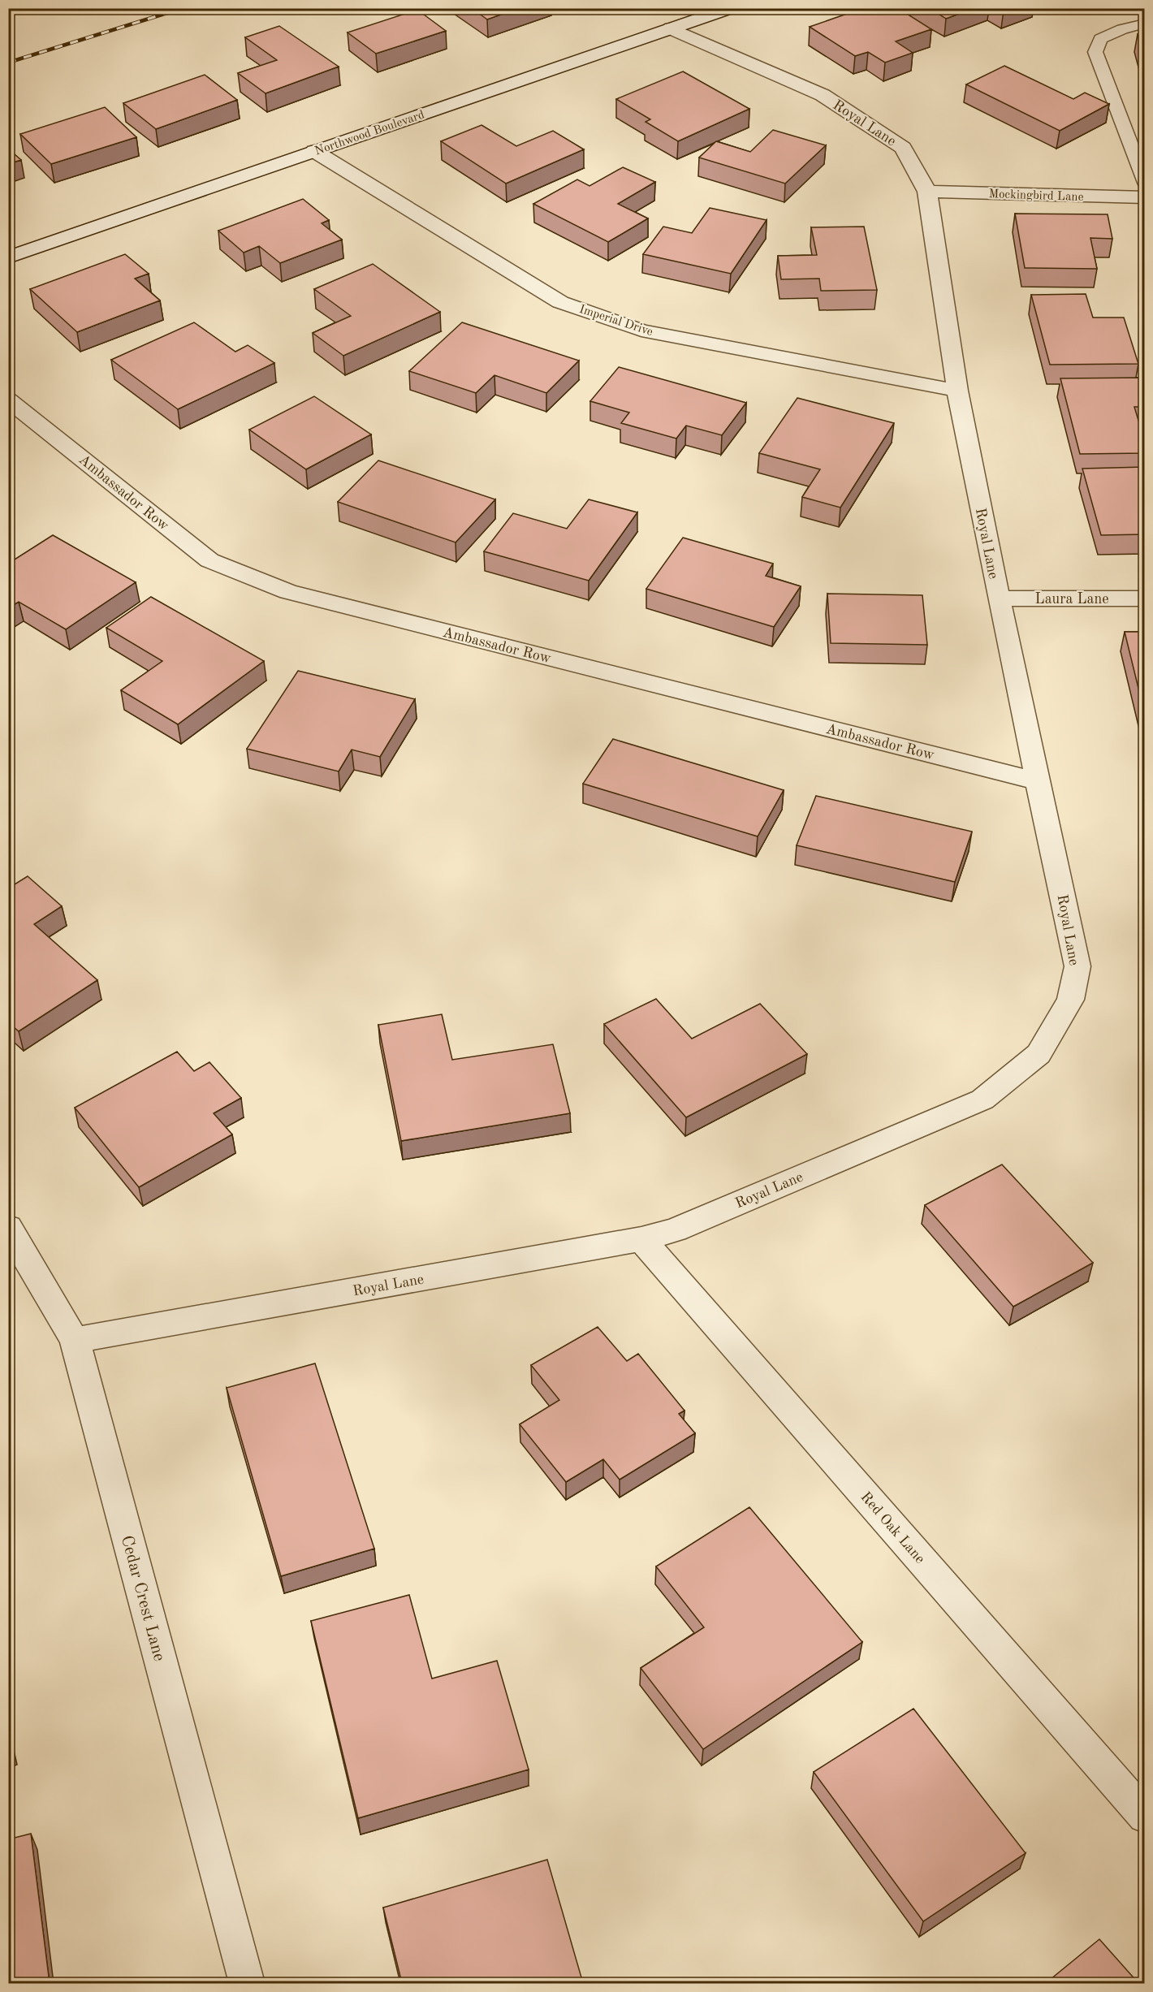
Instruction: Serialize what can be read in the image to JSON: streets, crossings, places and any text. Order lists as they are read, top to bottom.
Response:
{
  "streets": {
    "street": [
      "Royal Lane",
      "Northwood Boulevard",
      "Mockingbird Lane",
      "Imperial Drive",
      "Ambassador Row",
      "Laura Lane",
      "Red Oak Lane",
      "Cedar Crest Lane"
    ]
  },
  "crossings": [
    ["Royal Lane", "Northwood Boulevard"],
    ["Royal Lane", "Mockingbird Lane"],
    ["Royal Lane", "Imperial Drive"],
    ["Royal Lane", "Ambassador Row"],
    ["Royal Lane", "Laura Lane"],
    ["Royal Lane", "Red Oak Lane"],
    ["Royal Lane", "Cedar Crest Lane"],
    ["Northwood Boulevard", "Imperial Drive"]
  ]
}
